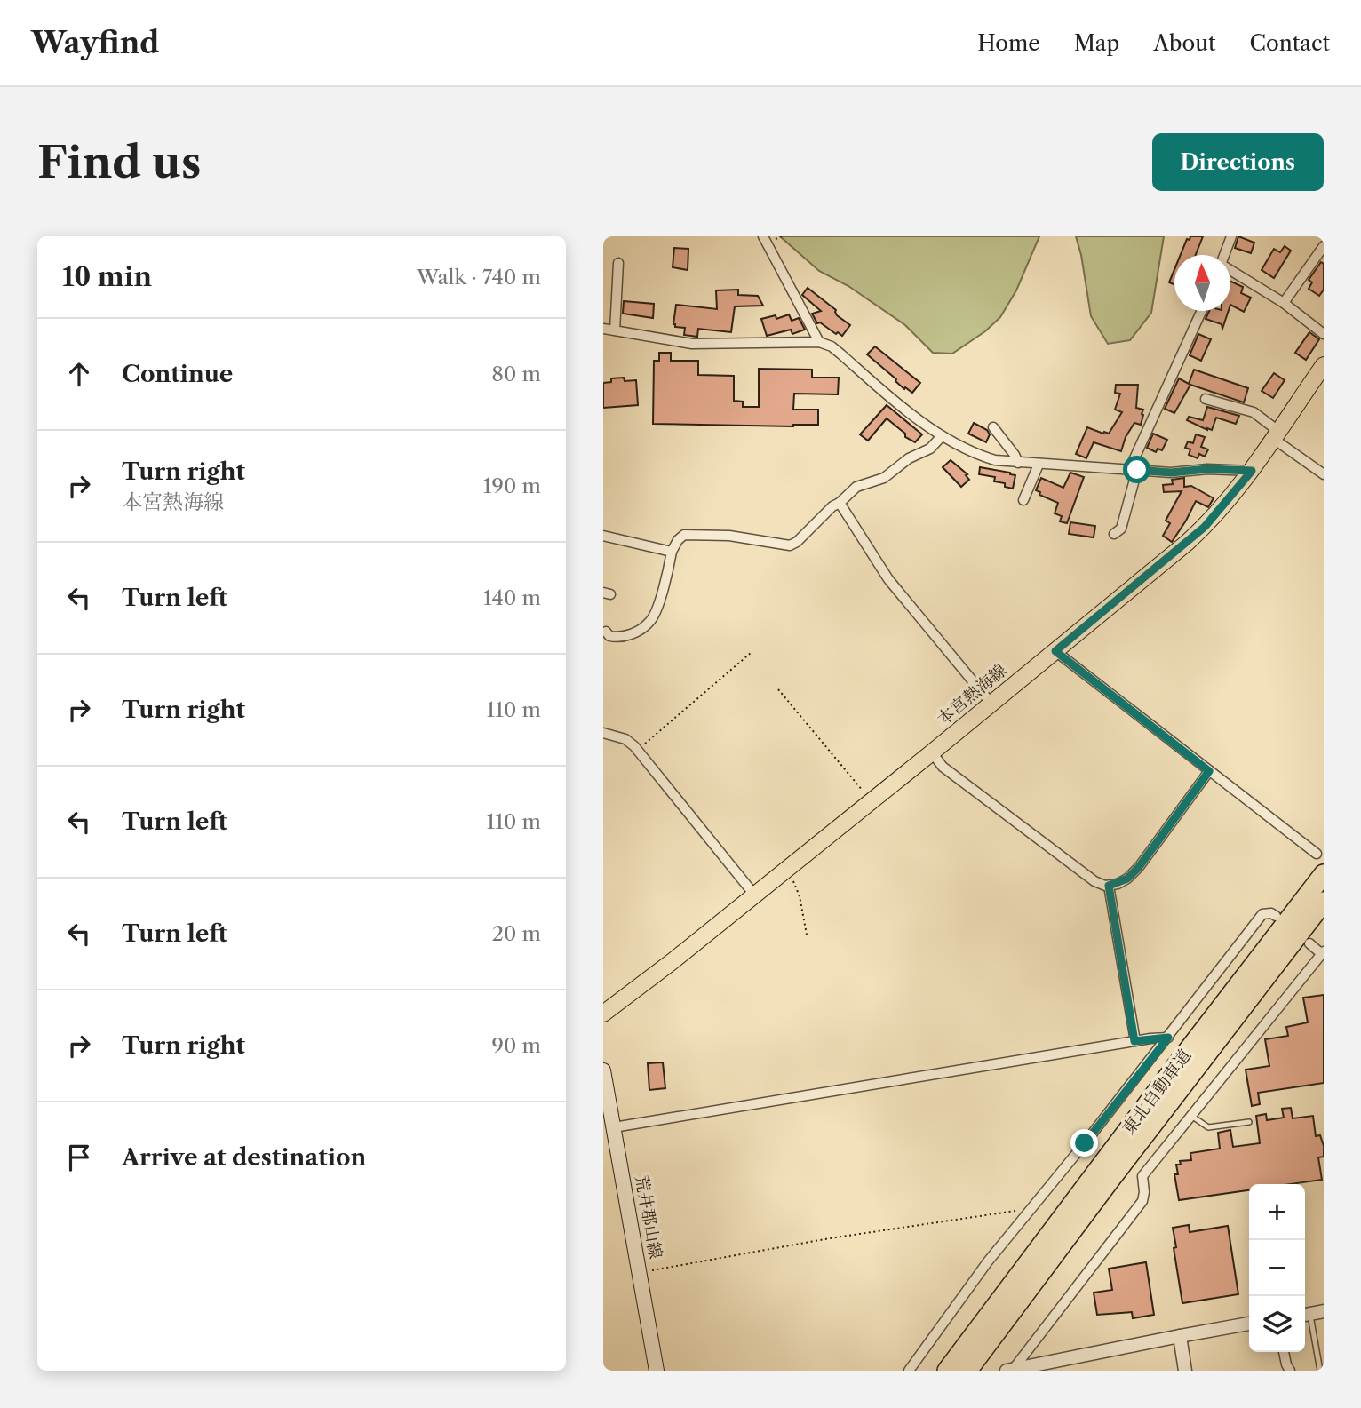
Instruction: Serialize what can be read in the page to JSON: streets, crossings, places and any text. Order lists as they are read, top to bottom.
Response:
{
  "streets": {
    "highway": ["東北自動車道"],
    "main road": ["本宮熱海線", "荒井郡山線"]
  },
  "north": "top",
  "page": {
    "header": "Wayfind",
    "nav": [
      "Home",
      "Map",
      "About",
      "Contact"
    ],
    "buttons": "Directions",
    "title": "Find us",
    "heading": ["10 min", "Walk · 740 m"],
    "list": [
      ["Continue", "80 m"],
      ["Turn right", "本宮熱海線", "190 m"],
      ["Turn left", "140 m"],
      ["Turn right", "110 m"],
      ["Turn left", "110 m"],
      ["Turn left", "20 m"],
      ["Turn right", "90 m"],
      "Arrive at destination"
    ],
    "map_buttons": ["+", "−"]
  }
}
